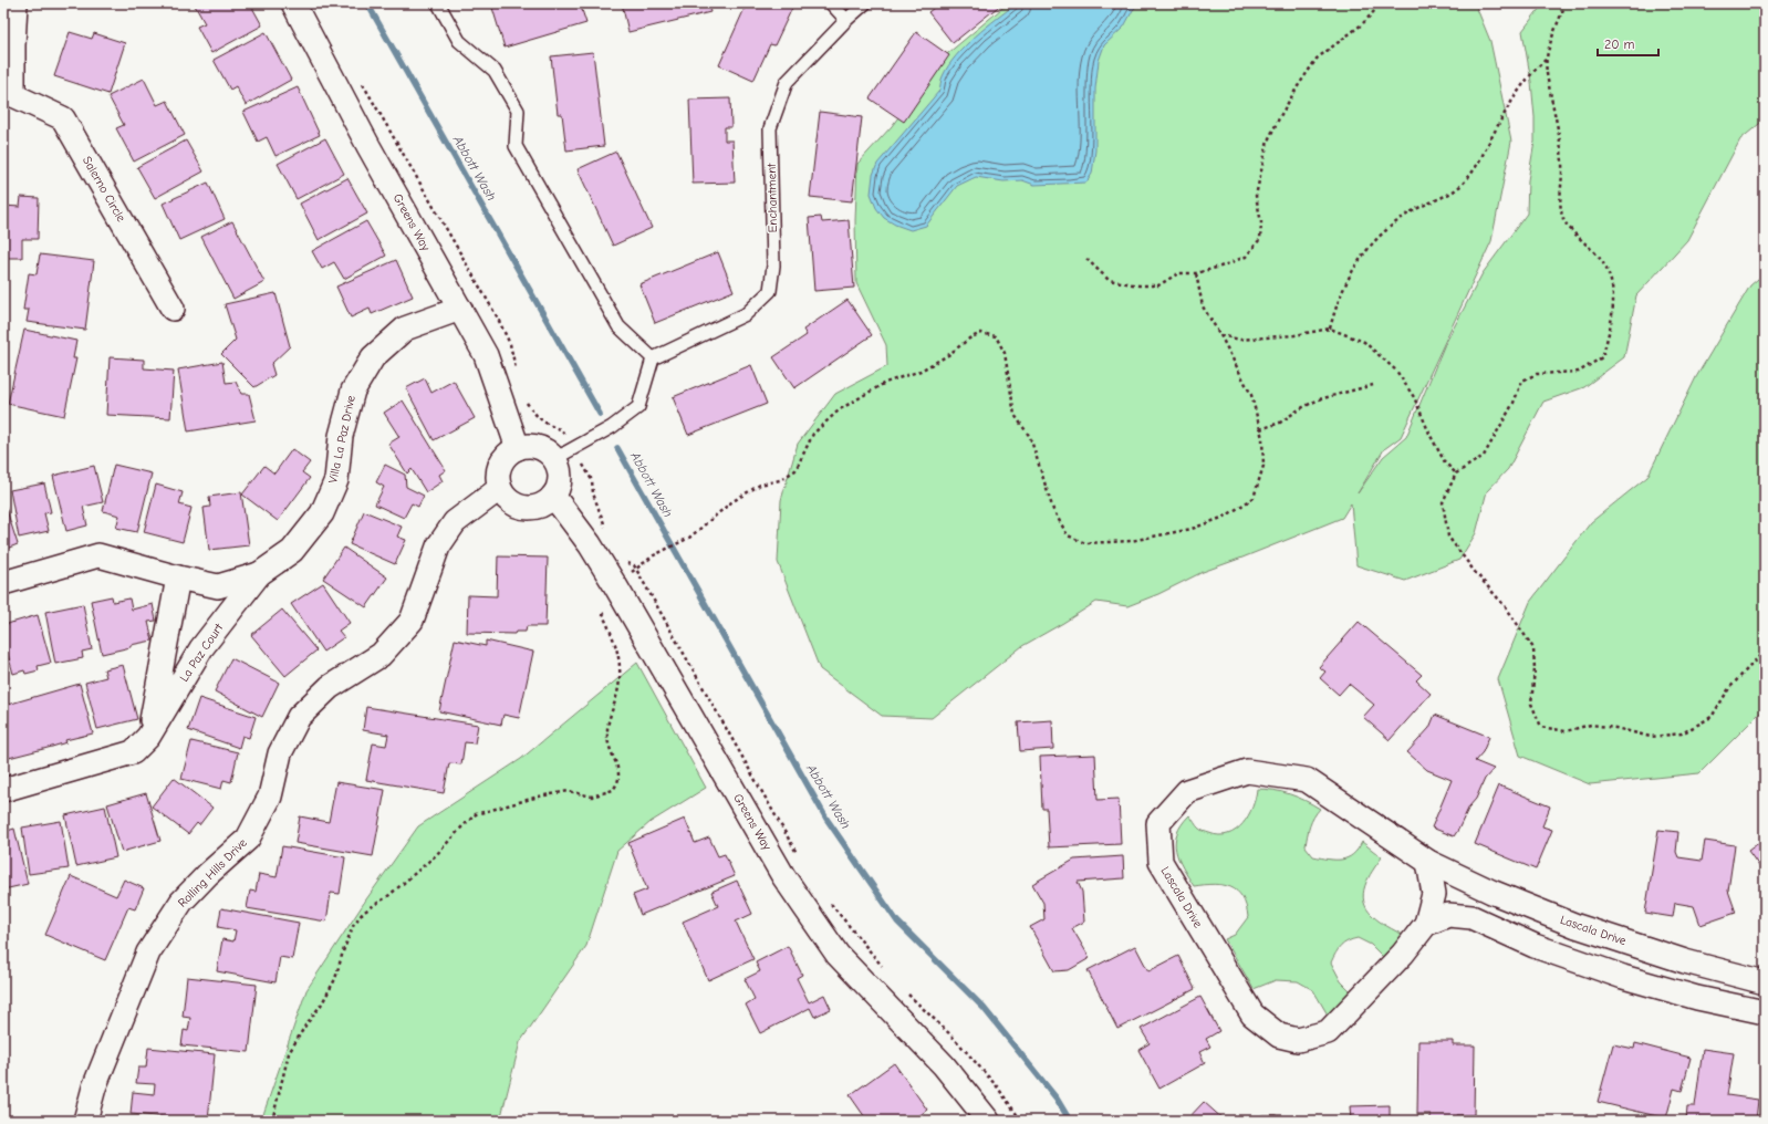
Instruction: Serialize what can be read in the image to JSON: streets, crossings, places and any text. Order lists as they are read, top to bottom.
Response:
{
  "streets": {
    "street": [
      "Salerno Circle",
      "Greens Way",
      "Villa La Paz Drive",
      "La Paz Court",
      "Rolling Hills Drive",
      "Lascala Drive"
    ],
    "lane": ["Enchantment"]
  },
  "crossings": [
    ["Greens Way", "Villa La Paz Drive"],
    ["Greens Way", "Rolling Hills Drive"],
    ["Villa La Paz Drive", "La Paz Court"]
  ],
  "water": ["Abbott Wash"],
  "scale_bar": "20 m"
}
